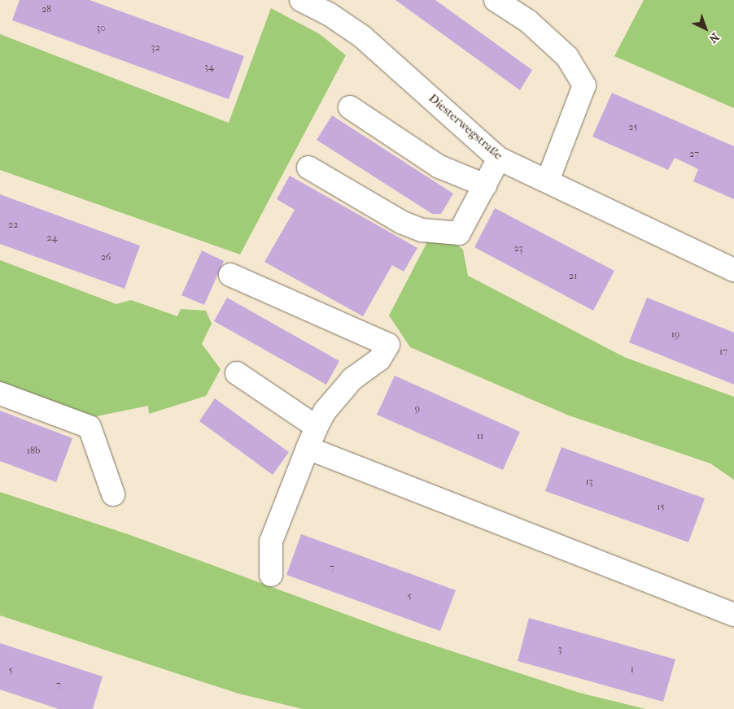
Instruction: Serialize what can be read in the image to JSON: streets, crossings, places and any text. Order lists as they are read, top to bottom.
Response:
{
  "streets": {
    "street": ["Diesterwegstraße"]
  },
  "house_numbers": [
    "28",
    "30",
    "32",
    "34",
    "25",
    "27",
    "22",
    "24",
    "23",
    "26",
    "21",
    "19",
    "17",
    "9",
    "11",
    "18b",
    "13",
    "15",
    "7",
    "5",
    "3",
    "1",
    "5",
    "7"
  ],
  "north": "bottom right"
}
